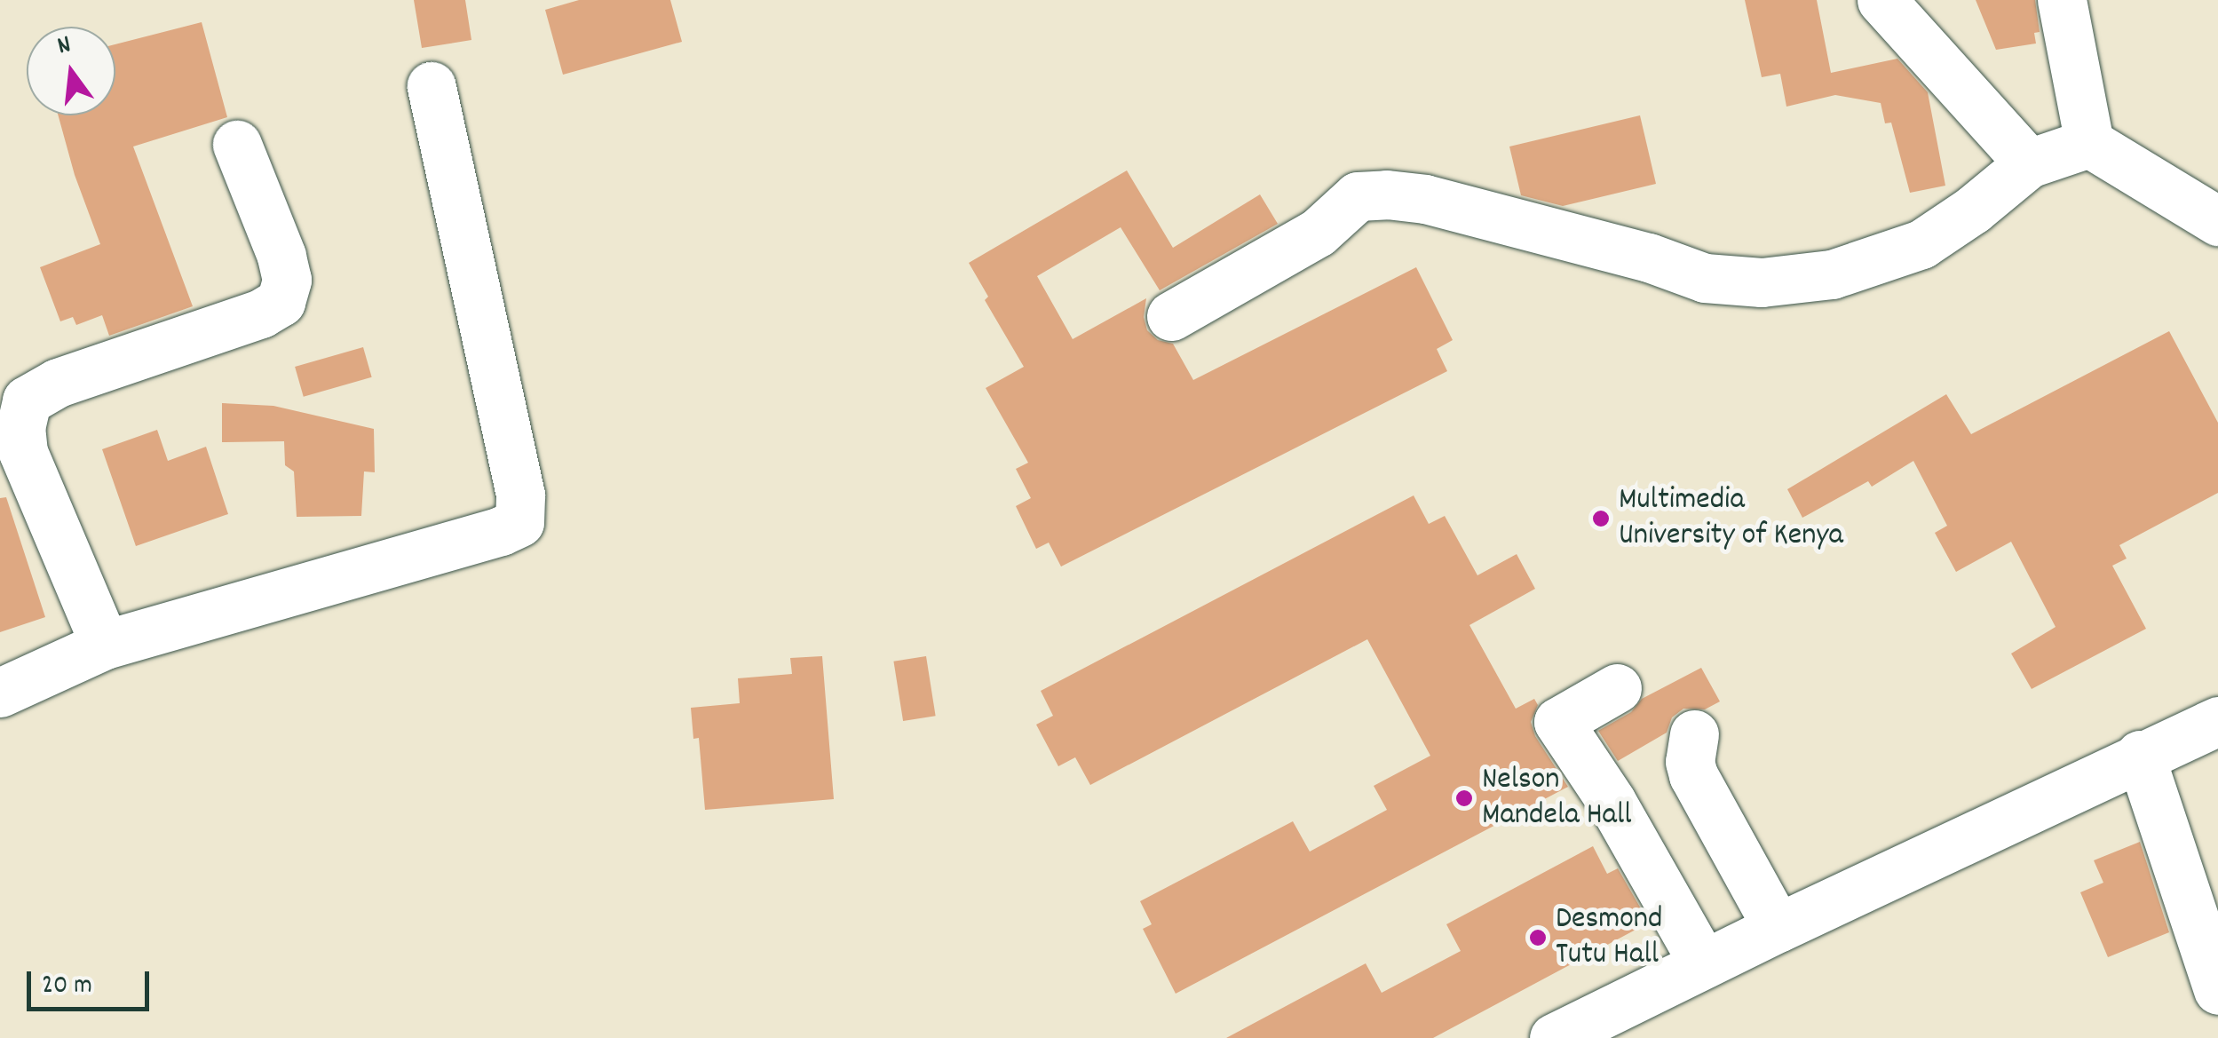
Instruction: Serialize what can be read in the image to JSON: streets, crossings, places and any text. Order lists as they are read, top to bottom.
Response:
{
  "places": ["Multimedia University of Kenya", "Nelson Mandela Hall", "Desmond Tutu Hall"],
  "scale_bar": "20 m",
  "north": "top"
}
